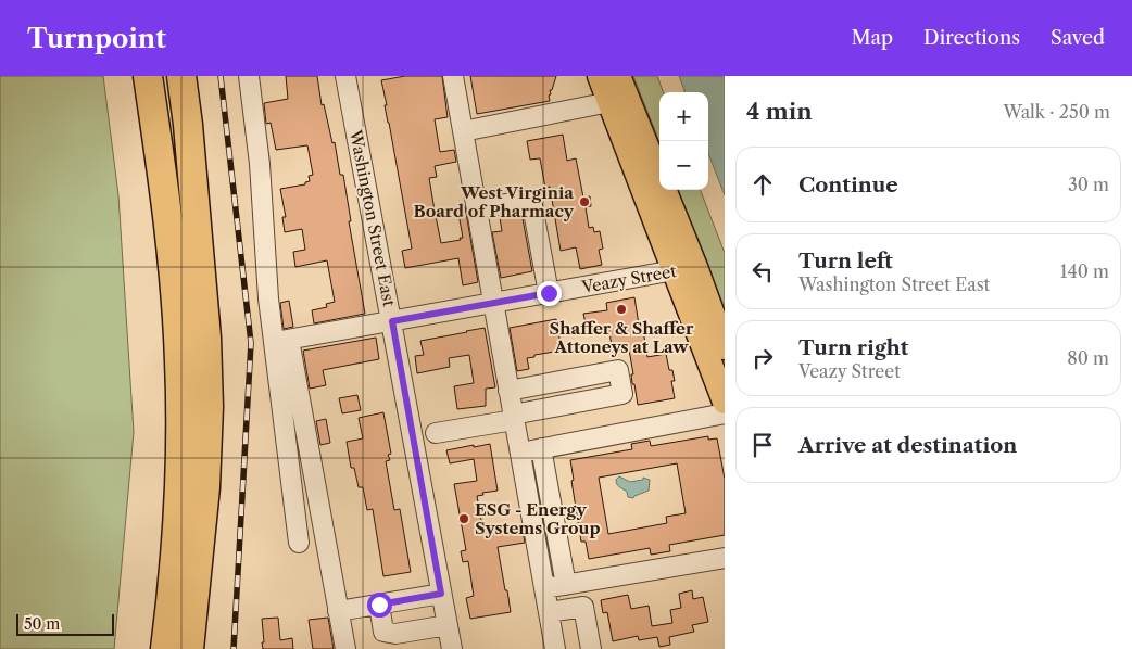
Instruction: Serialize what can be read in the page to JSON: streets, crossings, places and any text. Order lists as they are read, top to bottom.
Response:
{
  "streets": {
    "street": ["Washington Street East", "Veazy Street"]
  },
  "crossings": [
    ["Washington Street East", "Veazy Street"]
  ],
  "places": ["West Virginia Board of Pharmacy", "Shaffer & Shaffer Attoneys at Law", "ESG - Energy Systems Group"],
  "scale_bar": "50 m",
  "page": {
    "header": "Turnpoint",
    "nav": ["Map", "Directions", "Saved"],
    "heading": ["4 min", "Walk · 250 m"],
    "map_buttons": ["+", "−"],
    "list": [
      ["Continue", "30 m"],
      ["Turn left", "Washington Street East", "140 m"],
      ["Turn right", "Veazy Street", "80 m"],
      "Arrive at destination"
    ],
    "scale": "50 m"
  }
}
